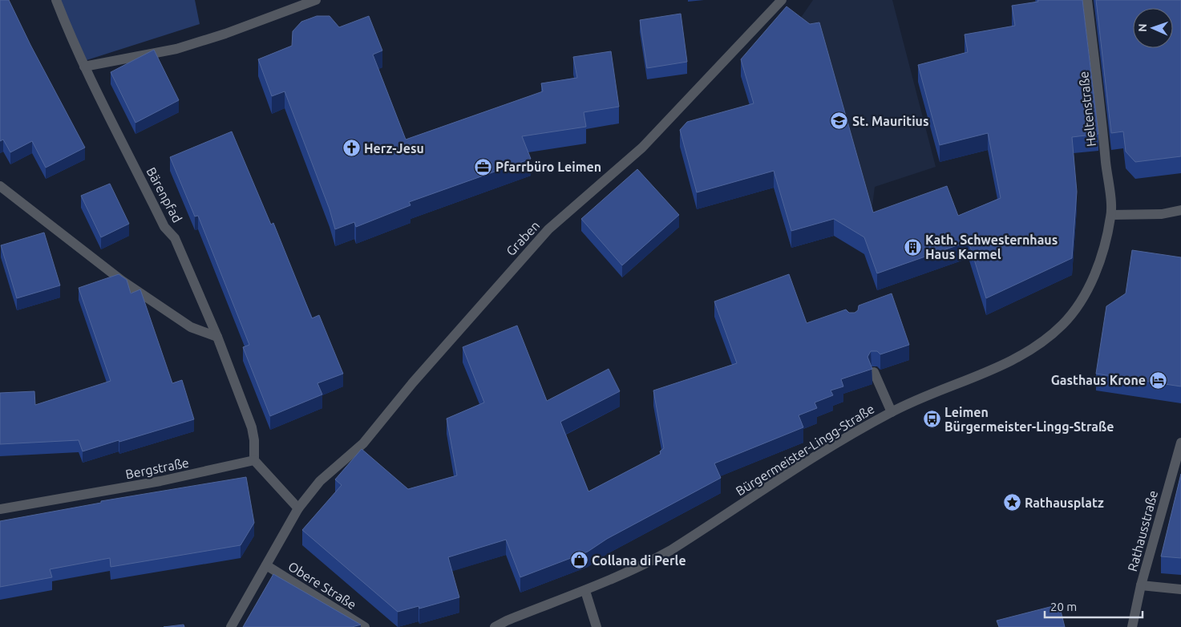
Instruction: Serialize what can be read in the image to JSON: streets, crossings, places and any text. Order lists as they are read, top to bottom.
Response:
{
  "streets": {
    "street": [
      "Heltenstraße",
      "Bärenpfad",
      "Graben",
      "Bürgermeister-Lingg-Straße",
      "Bergstraße",
      "Rathausstraße",
      "Obere Straße"
    ]
  },
  "crossings": [
    ["Heltenstraße", "Bürgermeister-Lingg-Straße"],
    ["Bärenpfad", "Bergstraße"],
    ["Graben", "Obere Straße"]
  ],
  "places": {
    "school or university": ["St. Mauritius"],
    "church": ["Herz-Jesu"],
    "office": ["Pfarrbüro Leimen"],
    "building": ["Kath. Schwesternhaus Haus Karmel"],
    "hotel": ["Gasthaus Krone"],
    "bus stop": ["Leimen Bürgermeister-Lingg-Straße"],
    "place": ["Rathausplatz"],
    "shop": ["Collana di Perle"]
  },
  "scale_bar": "20 m",
  "north": "left"
}
